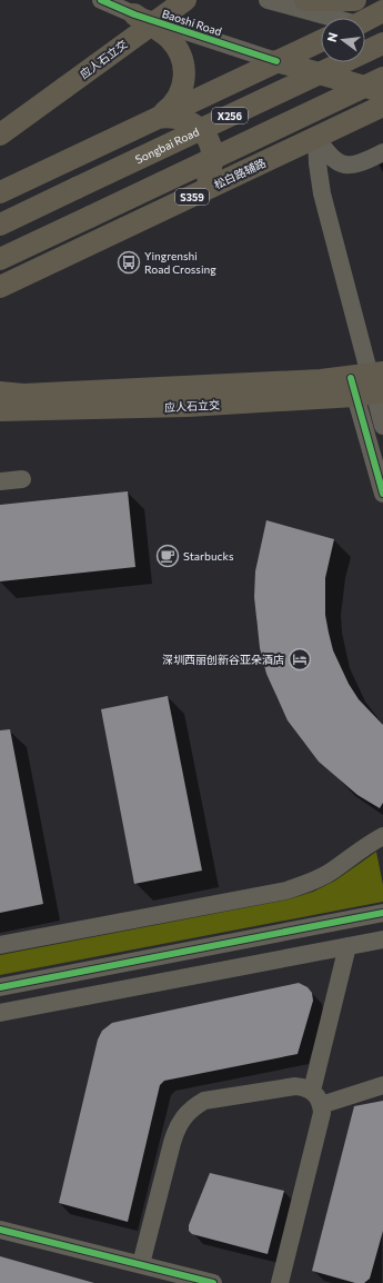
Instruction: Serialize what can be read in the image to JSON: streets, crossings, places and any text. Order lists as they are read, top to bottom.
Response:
{
  "streets": {
    "main road": [
      "Baoshi Road",
      "应人石立交",
      "X256",
      "Songbai Road",
      "松白路辅路",
      "S359"
    ]
  },
  "places": {
    "bus stop": ["Yingrenshi Road Crossing"],
    "cafe": ["Starbucks"],
    "hotel": ["深圳西丽创新谷亚朵酒店"]
  },
  "north": "left"
}
